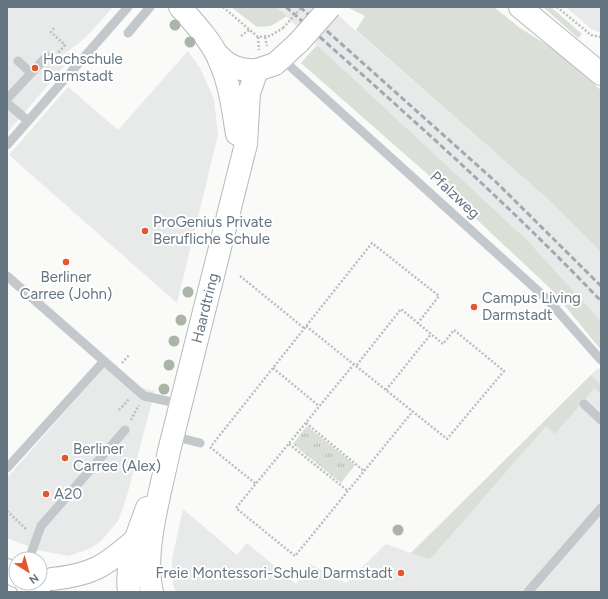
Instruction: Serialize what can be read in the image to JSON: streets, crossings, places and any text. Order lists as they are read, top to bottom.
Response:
{
  "streets": {
    "main road": ["Haardtring"],
    "lane": ["Pfalzweg"]
  },
  "places": [
    "Hochschule Darmstadt",
    "ProGenius Private Berufliche Schule",
    "Berliner Carree (John)",
    "Campus Living Darmstadt",
    "Berliner Carree (Alex)",
    "A20",
    "Freie Montessori-Schule Darmstadt"
  ],
  "north": "bottom right"
}
